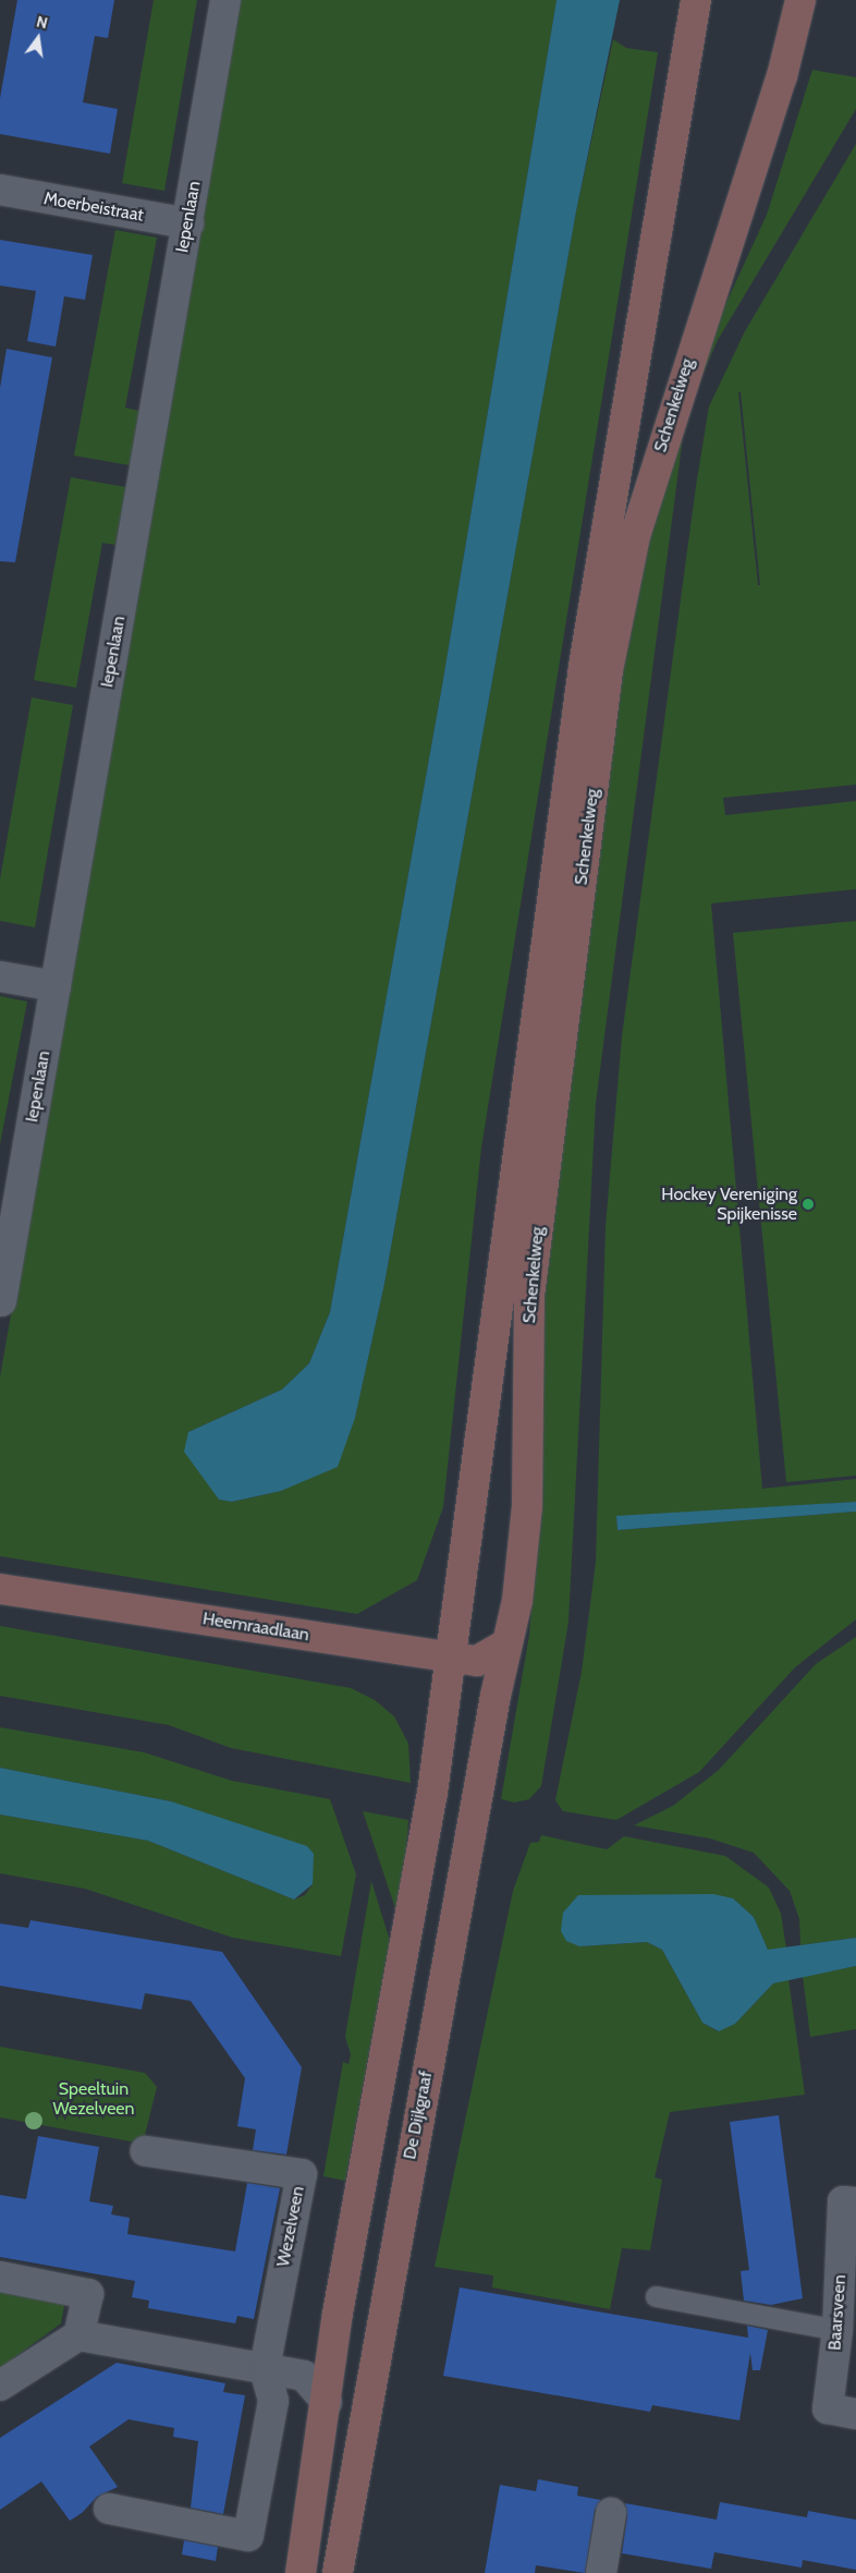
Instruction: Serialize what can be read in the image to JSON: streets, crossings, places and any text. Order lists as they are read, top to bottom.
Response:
{
  "streets": {
    "main road": ["Schenkelweg", "Heemraadlaan", "De Dijkgraaf"],
    "street": [
      "Moerbeistraat",
      "Iepenlaan",
      "Wezelveen",
      "Baarsveen"
    ]
  },
  "crossings": [
    ["Moerbeistraat", "Iepenlaan"],
    ["Schenkelweg", "Heemraadlaan"],
    ["Schenkelweg", "De Dijkgraaf"]
  ],
  "parks": ["Speeltuin Wezelveen"],
  "places": ["Hockey Vereniging Spijkenisse"],
  "north": "top"
}
